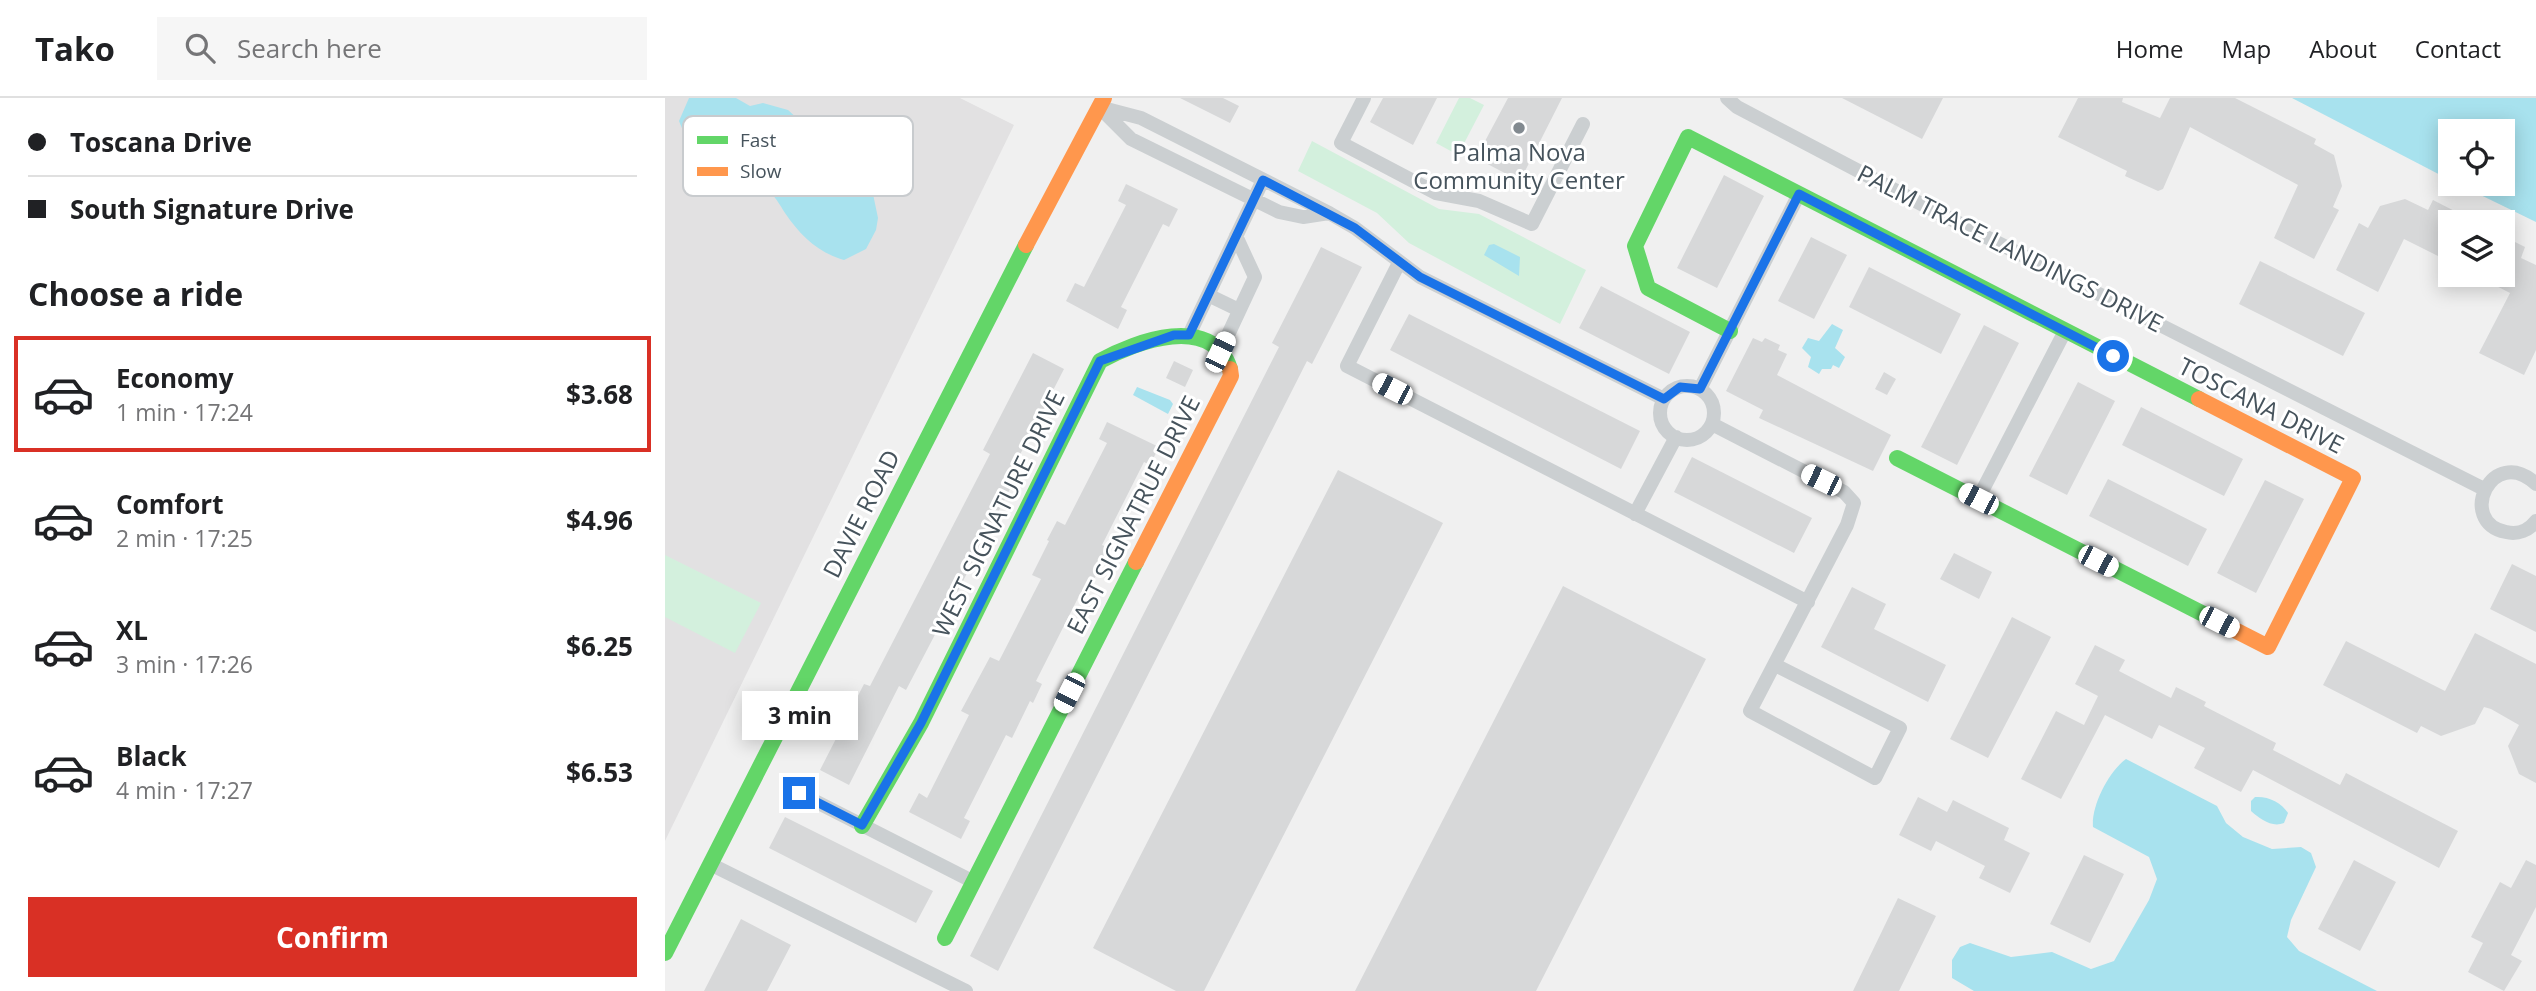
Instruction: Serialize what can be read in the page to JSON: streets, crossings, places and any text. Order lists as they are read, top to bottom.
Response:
{
  "streets": {
    "street": [
      "PALM TRACE LANDINGS DRIVE",
      "TOSCANA DRIVE",
      "DAVIE ROAD",
      "WEST SIGNATURE DRIVE",
      "EAST SIGNATRUE DRIVE"
    ]
  },
  "places": ["Palma Nova Community Center"],
  "legend": ["Fast", "Slow"],
  "page": {
    "header": "Tako",
    "search": "Search here",
    "nav": [
      "Home",
      "Map",
      "About",
      "Contact"
    ],
    "banner": ["Toscana Drive", "South Signature Drive"],
    "heading": "Choose a ride",
    "list": [
      {
        "name": "Economy",
        "note": "1 min · 17:24",
        "value": "$3.68"
      },
      {
        "name": "Comfort",
        "note": "2 min · 17:25",
        "value": "$4.96"
      },
      {
        "name": "XL",
        "note": "3 min · 17:26",
        "value": "$6.25"
      },
      {
        "name": "Black",
        "note": "4 min · 17:27",
        "value": "$6.53"
      }
    ],
    "bubble": "3 min",
    "buttons": "Confirm"
  }
}
